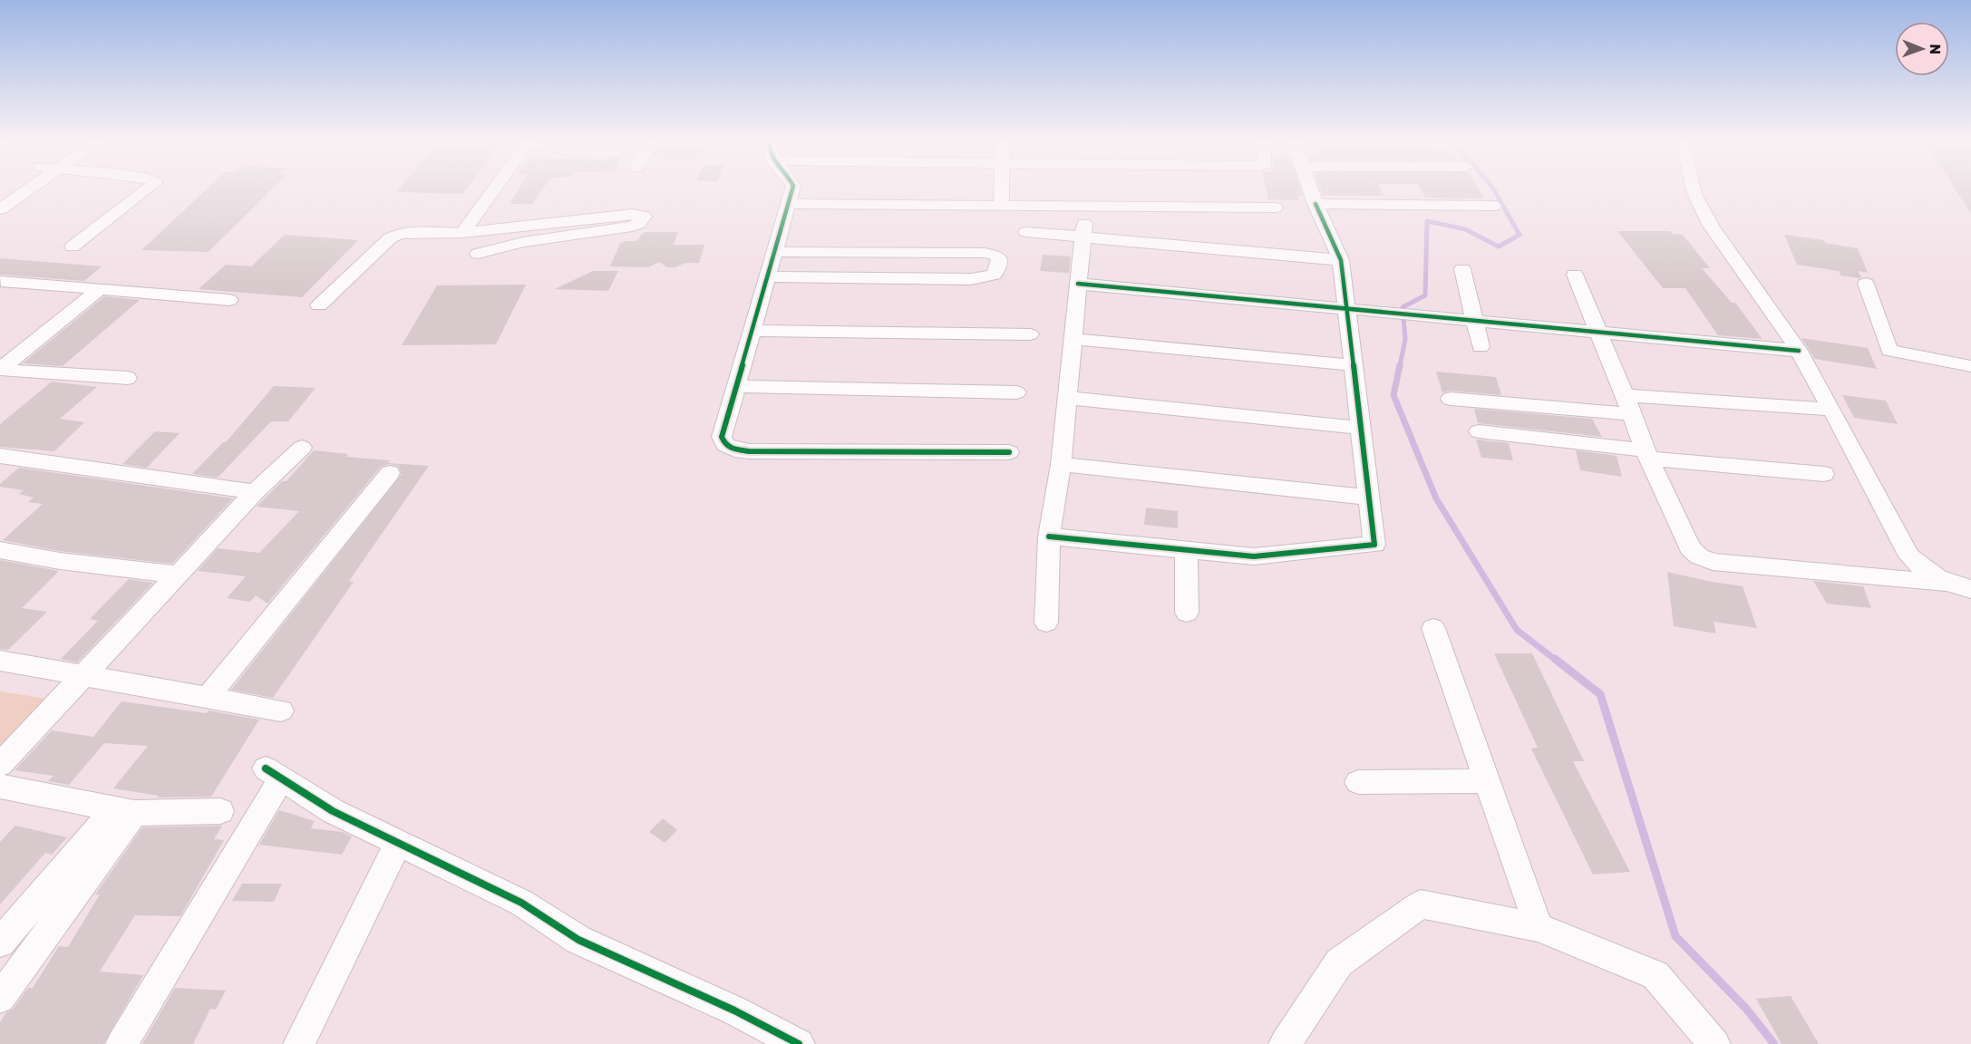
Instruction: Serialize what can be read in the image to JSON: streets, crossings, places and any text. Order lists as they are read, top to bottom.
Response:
{
  "north": "right"
}
